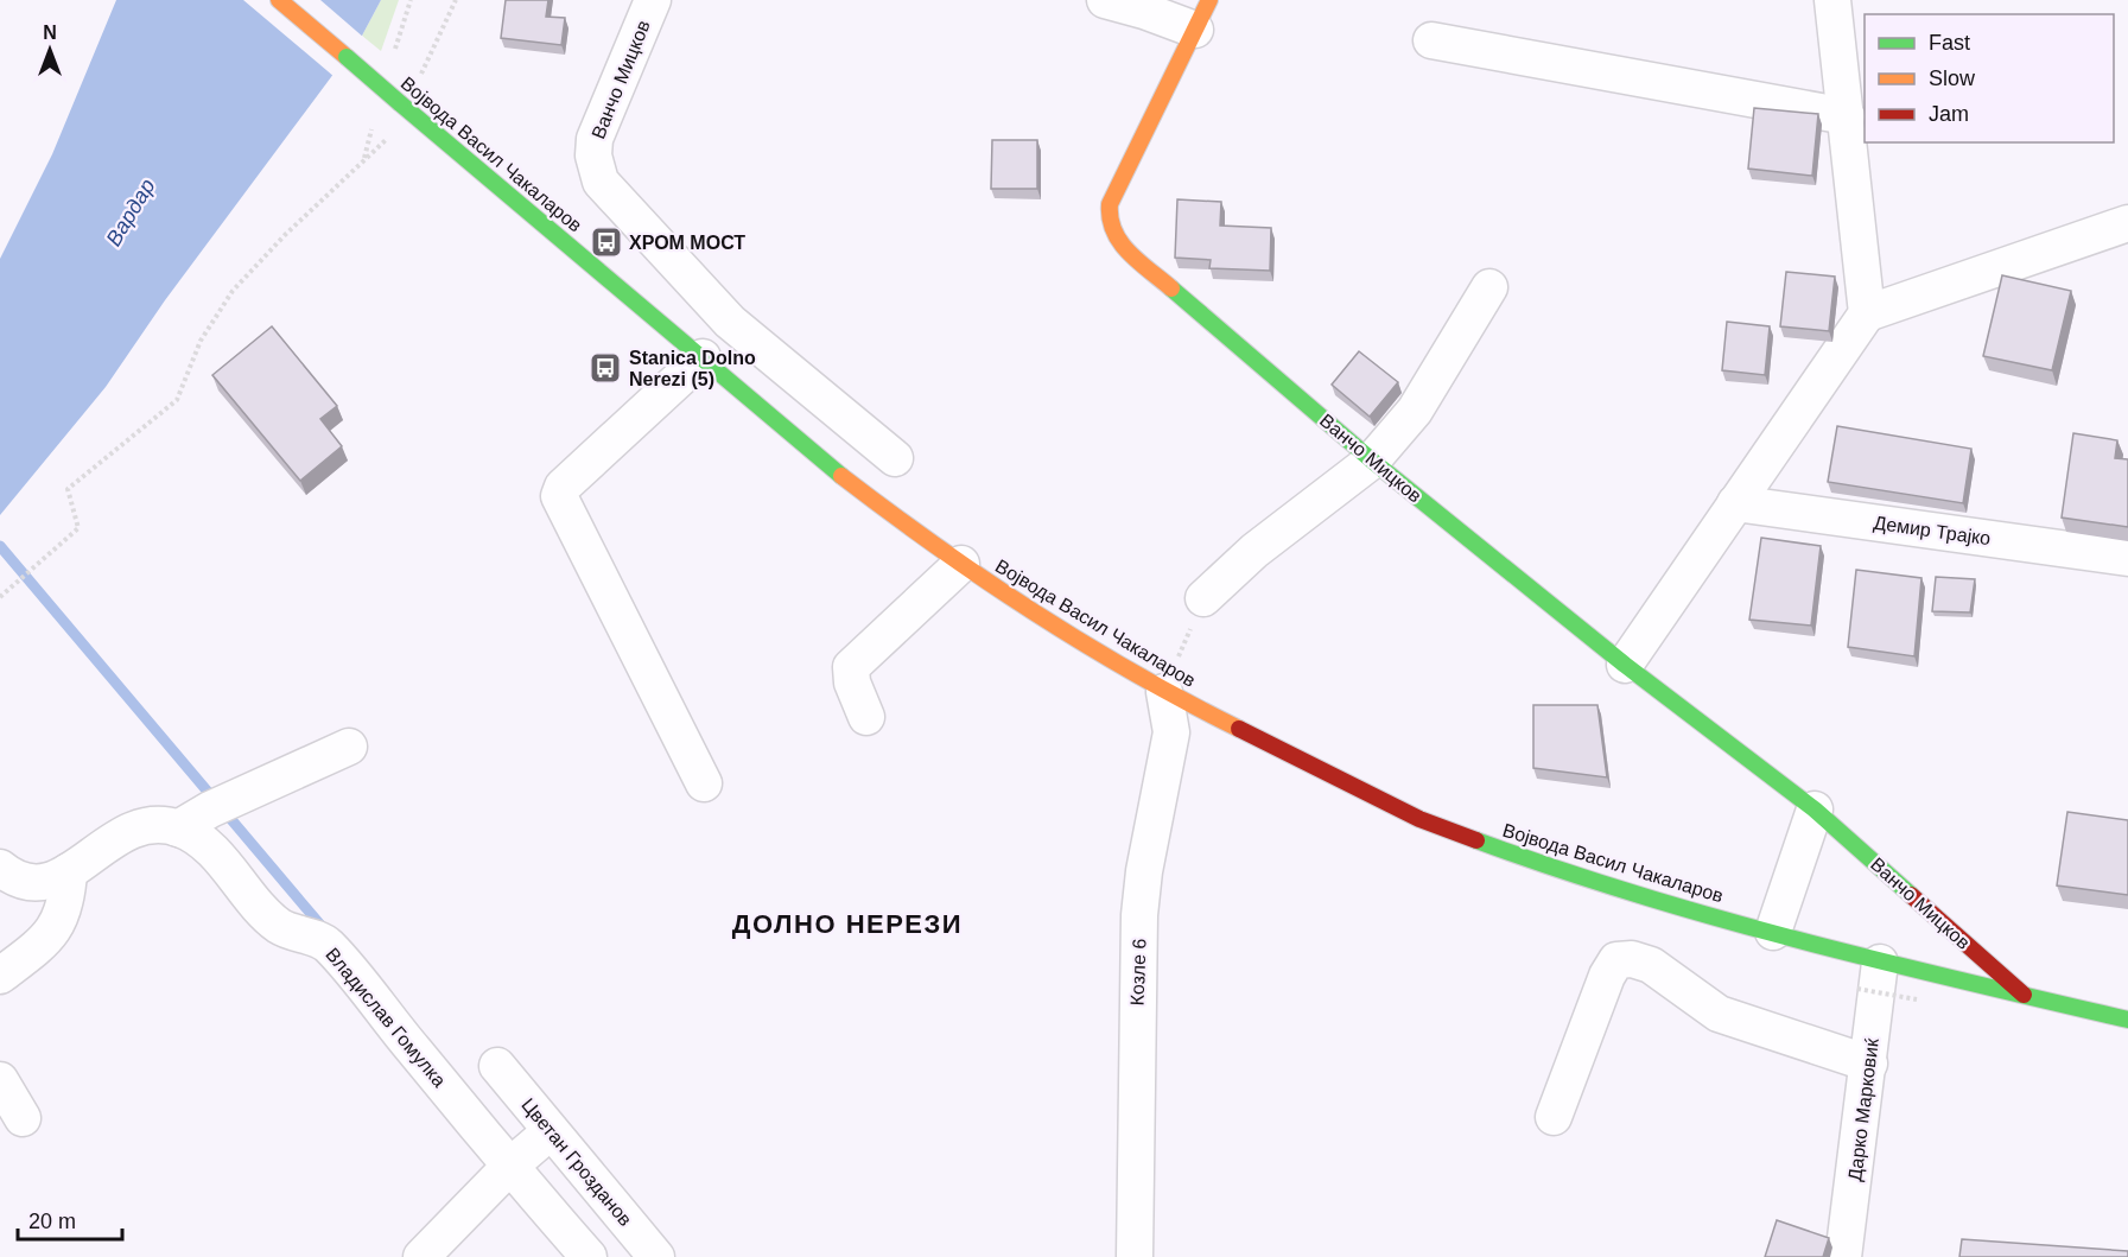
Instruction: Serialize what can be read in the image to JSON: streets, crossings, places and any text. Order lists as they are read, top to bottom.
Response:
{
  "streets": {
    "street": [
      "Ванчо Мицков",
      "Војвода Васил Чакаларов",
      "Демир Трајко",
      "Козле 6",
      "Владислав Гомулка",
      "Дарко Марковиќ",
      "Цветан Грозданов"
    ]
  },
  "crossings": [
    ["Ванчо Мицков", "Војвода Васил Чакаларов"],
    ["Војвода Васил Чакаларов", "Козле 6"],
    ["Војвода Васил Чакаларов", "Дарко Марковиќ"]
  ],
  "districts": ["ДОЛНО НЕРЕЗИ"],
  "water": ["Вардар"],
  "places": {
    "bus stop": ["ХРОМ МОСТ", "Stanica Dolno Nerezi (5)"]
  },
  "legend": ["Fast", "Slow", "Jam"],
  "scale_bar": "20 m",
  "north": "top"
}
